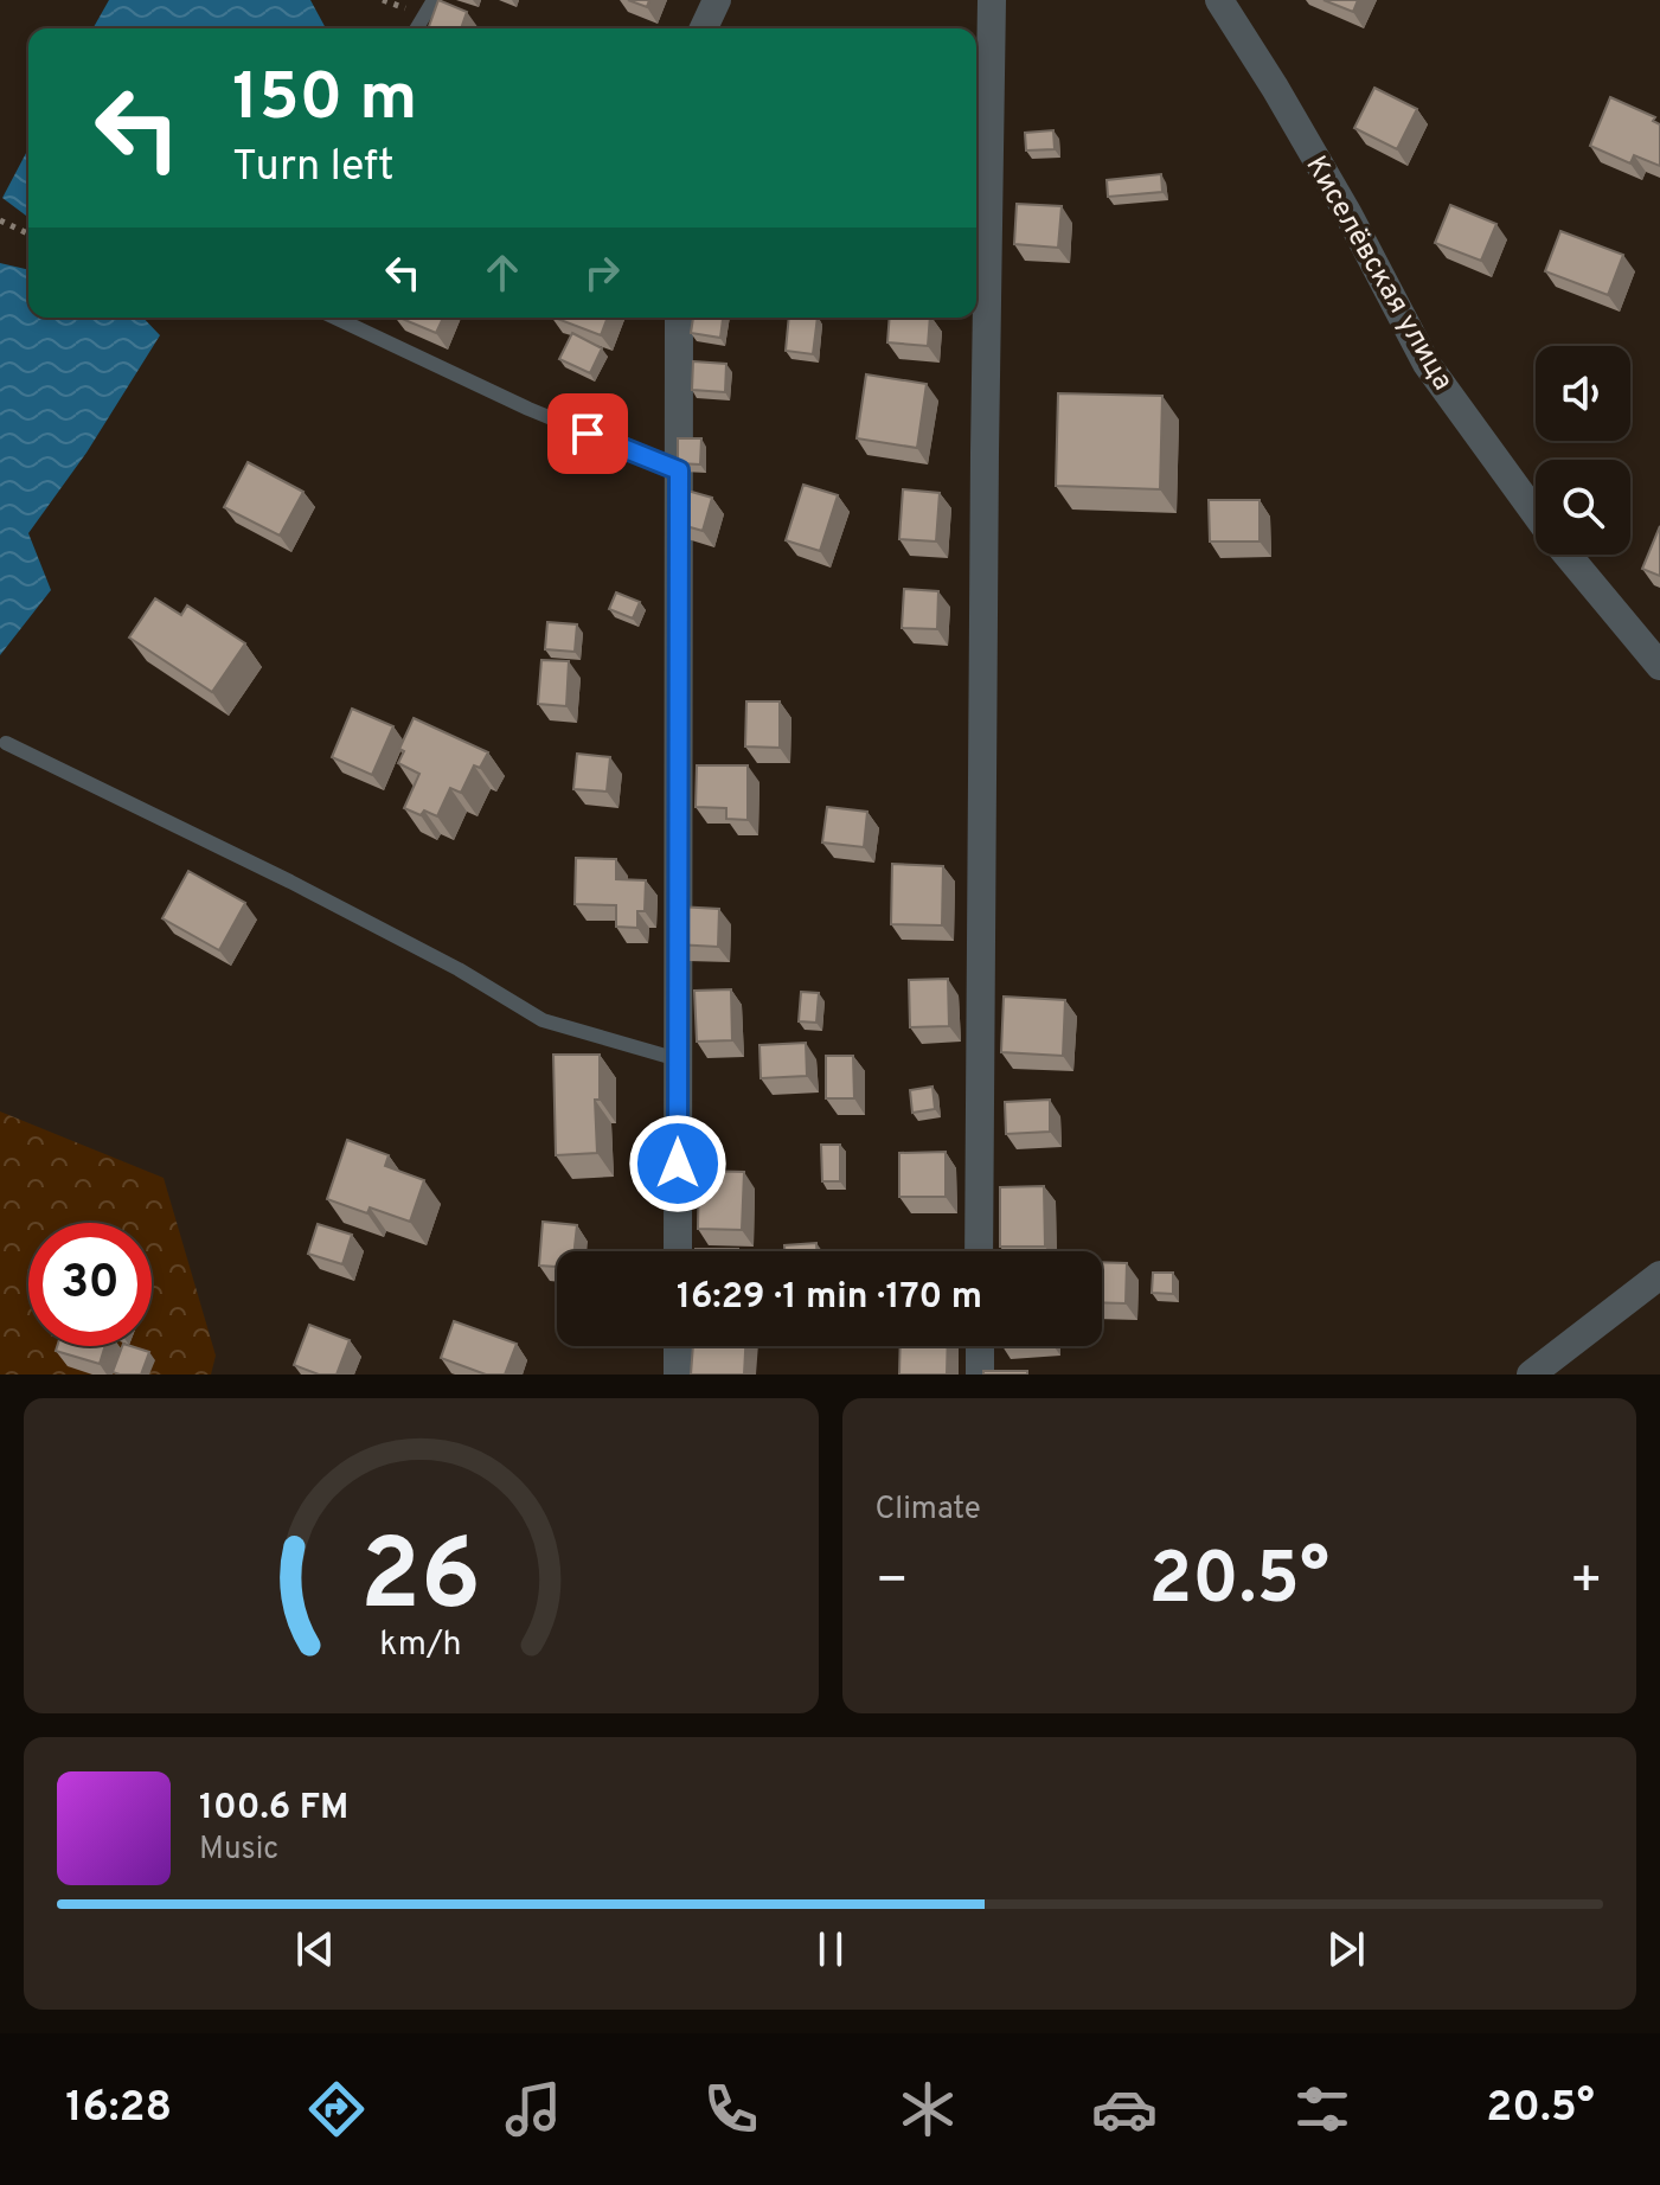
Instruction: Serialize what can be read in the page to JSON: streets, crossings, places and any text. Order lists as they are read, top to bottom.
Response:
{
  "streets": {
    "street": ["Киселёвская улица"]
  },
  "page": {
    "turn": ["150 m", "Turn left"],
    "limit": "30",
    "trip": "16:29 · 1 min · 170 m",
    "tile": "Climate",
    "heat": ["−", "20.5°", "+"],
    "song": ["100.6 FM", "Music"],
    "tabs": ["16:28", "20.5°"],
    "gauge": ["26", "km/h"]
  }
}
